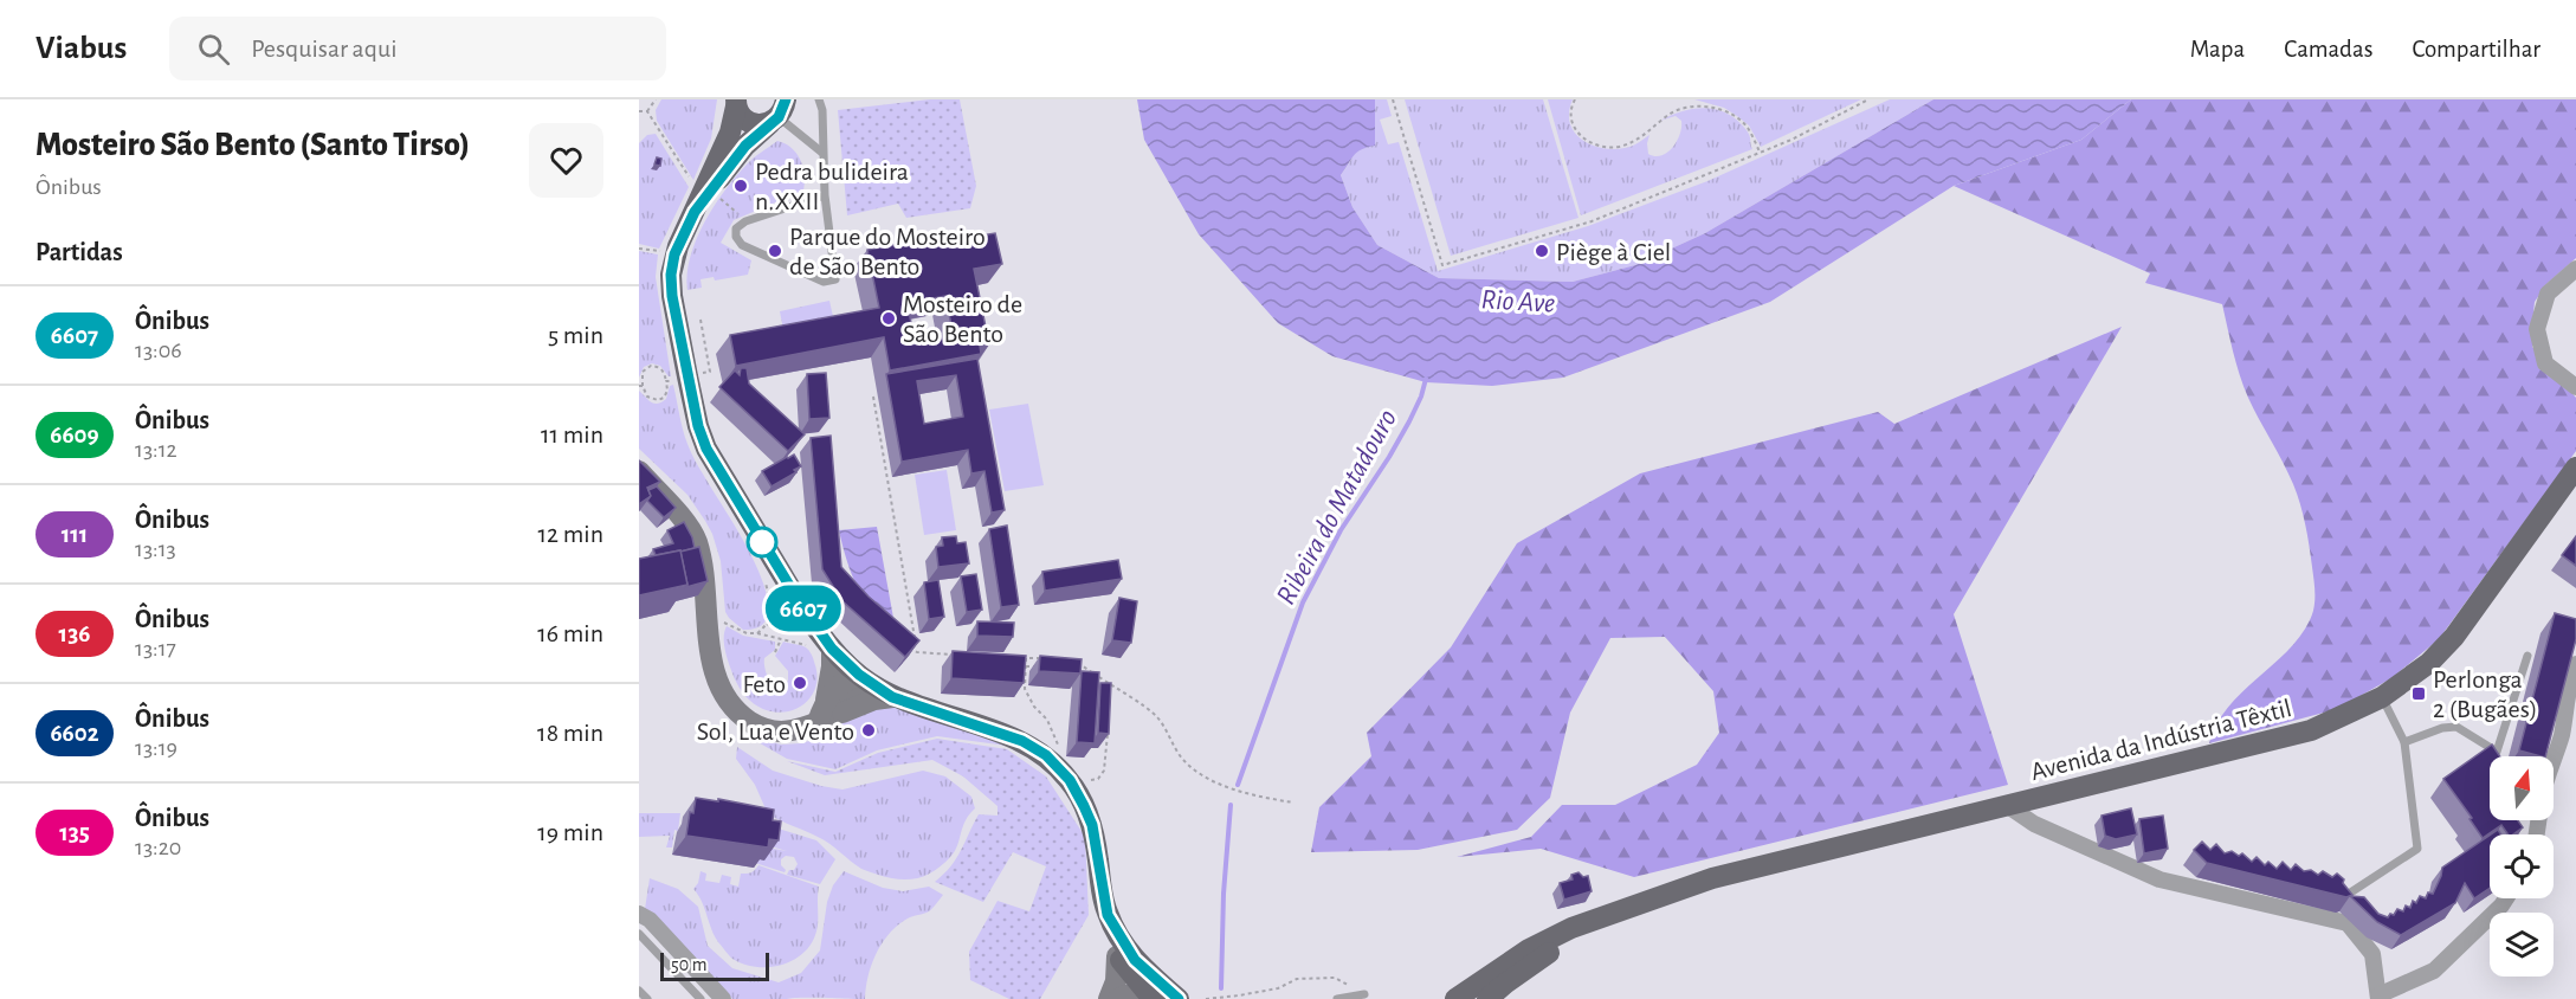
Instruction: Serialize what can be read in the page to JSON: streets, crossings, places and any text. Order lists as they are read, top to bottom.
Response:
{
  "streets": {
    "main road": ["Avenida da Indústria Têxtil"]
  },
  "water": ["Rio Ave", "Ribeira do Matadouro"],
  "places": {
    "other": [
      "Pedra bulideira n.XXII",
      "Parque do Mosteiro de São Bento",
      "Piège à Ciel",
      "Mosteiro de São Bento",
      "Feto",
      "Sol, Lua e Vento"
    ],
    "transit": ["Perlonga 2 (Bugães)"]
  },
  "lines": ["bus line 6607"],
  "scale_bar": "50 m",
  "north": "top",
  "page": {
    "header": "Viabus",
    "search": "Pesquisar aqui",
    "nav": ["Mapa", "Camadas", "Compartilhar"],
    "heading": [
      ["Mosteiro São Bento (Santo Tirso)", "Ônibus"],
      "Partidas"
    ],
    "on_map": "6607",
    "list": [
      {
        "mark": "6607",
        "name": "Ônibus",
        "note": "13:06",
        "value": "5 min"
      },
      {
        "mark": "6609",
        "name": "Ônibus",
        "note": "13:12",
        "value": "11 min"
      },
      {
        "mark": "111",
        "name": "Ônibus",
        "note": "13:13",
        "value": "12 min"
      },
      {
        "mark": "136",
        "name": "Ônibus",
        "note": "13:17",
        "value": "16 min"
      },
      {
        "mark": "6602",
        "name": "Ônibus",
        "note": "13:19",
        "value": "18 min"
      },
      {
        "mark": "135",
        "name": "Ônibus",
        "note": "13:20",
        "value": "19 min"
      }
    ],
    "scale": "50 m"
  }
}
